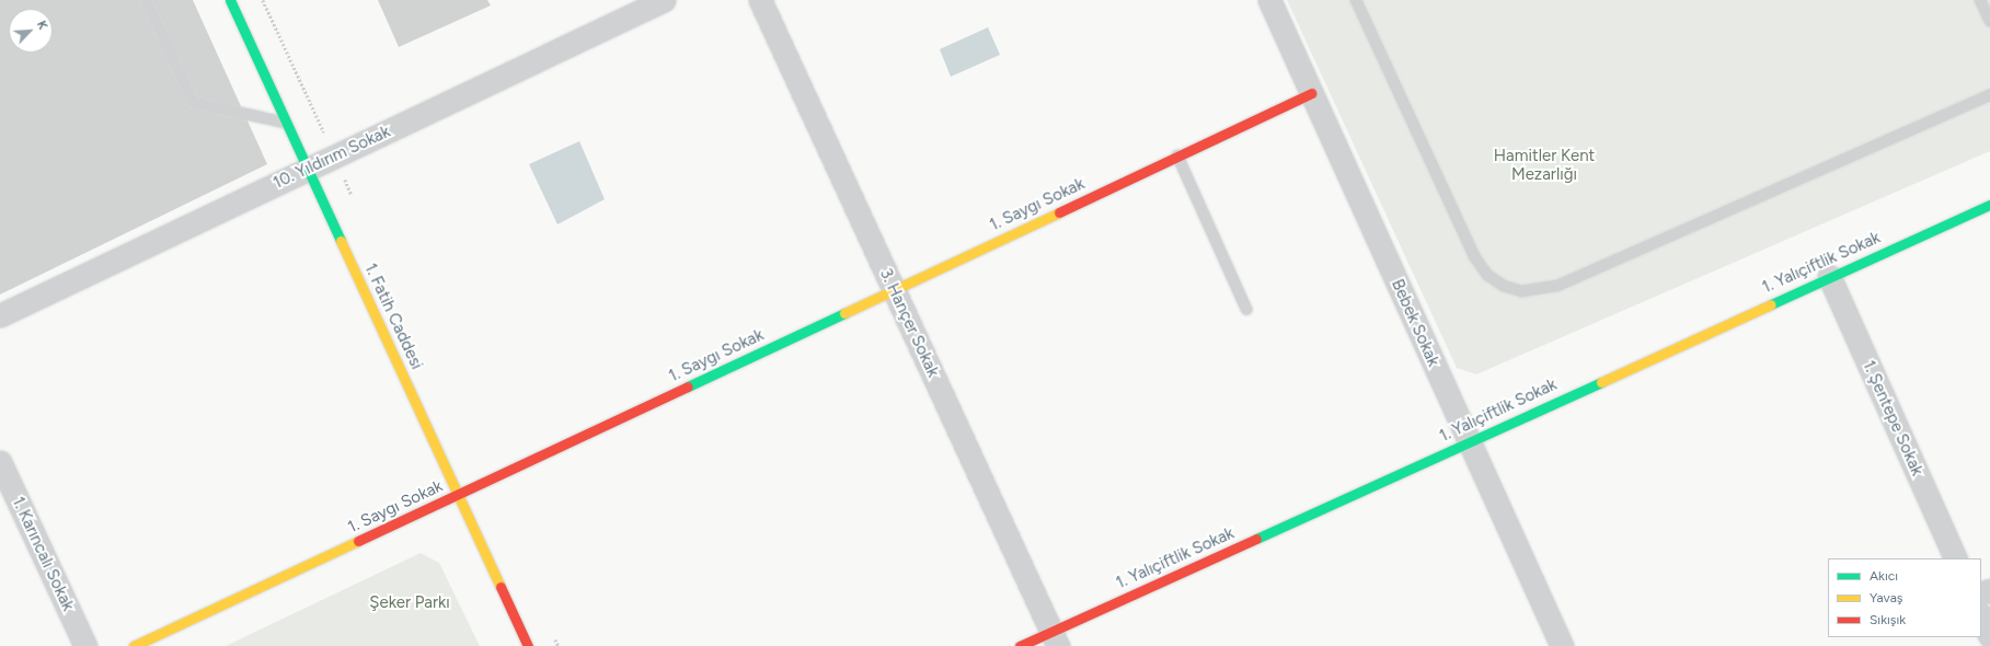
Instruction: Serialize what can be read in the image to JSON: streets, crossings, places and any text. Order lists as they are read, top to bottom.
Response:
{
  "streets": {
    "street": [
      "10. Yıldırım Sokak",
      "1. Saygı Sokak",
      "1. Yalıçiftlik Sokak",
      "1. Fatih Caddesi",
      "3. Hançer Sokak",
      "Bebek Sokak",
      "1. Şentepe Sokak",
      "1. Karıncalı Sokak"
    ]
  },
  "crossings": [
    ["10. Yıldırım Sokak", "1. Fatih Caddesi"],
    ["1. Saygı Sokak", "1. Fatih Caddesi"],
    ["1. Saygı Sokak", "3. Hançer Sokak"],
    ["1. Saygı Sokak", "Bebek Sokak"],
    ["1. Yalıçiftlik Sokak", "3. Hançer Sokak"],
    ["1. Yalıçiftlik Sokak", "Bebek Sokak"],
    ["1. Yalıçiftlik Sokak", "1. Şentepe Sokak"]
  ],
  "parks": ["Hamitler Kent Mezarlığı", "Şeker Parkı"],
  "legend": ["Akıcı", "Yavaş", "Sıkışık"],
  "north": "top right"
}
